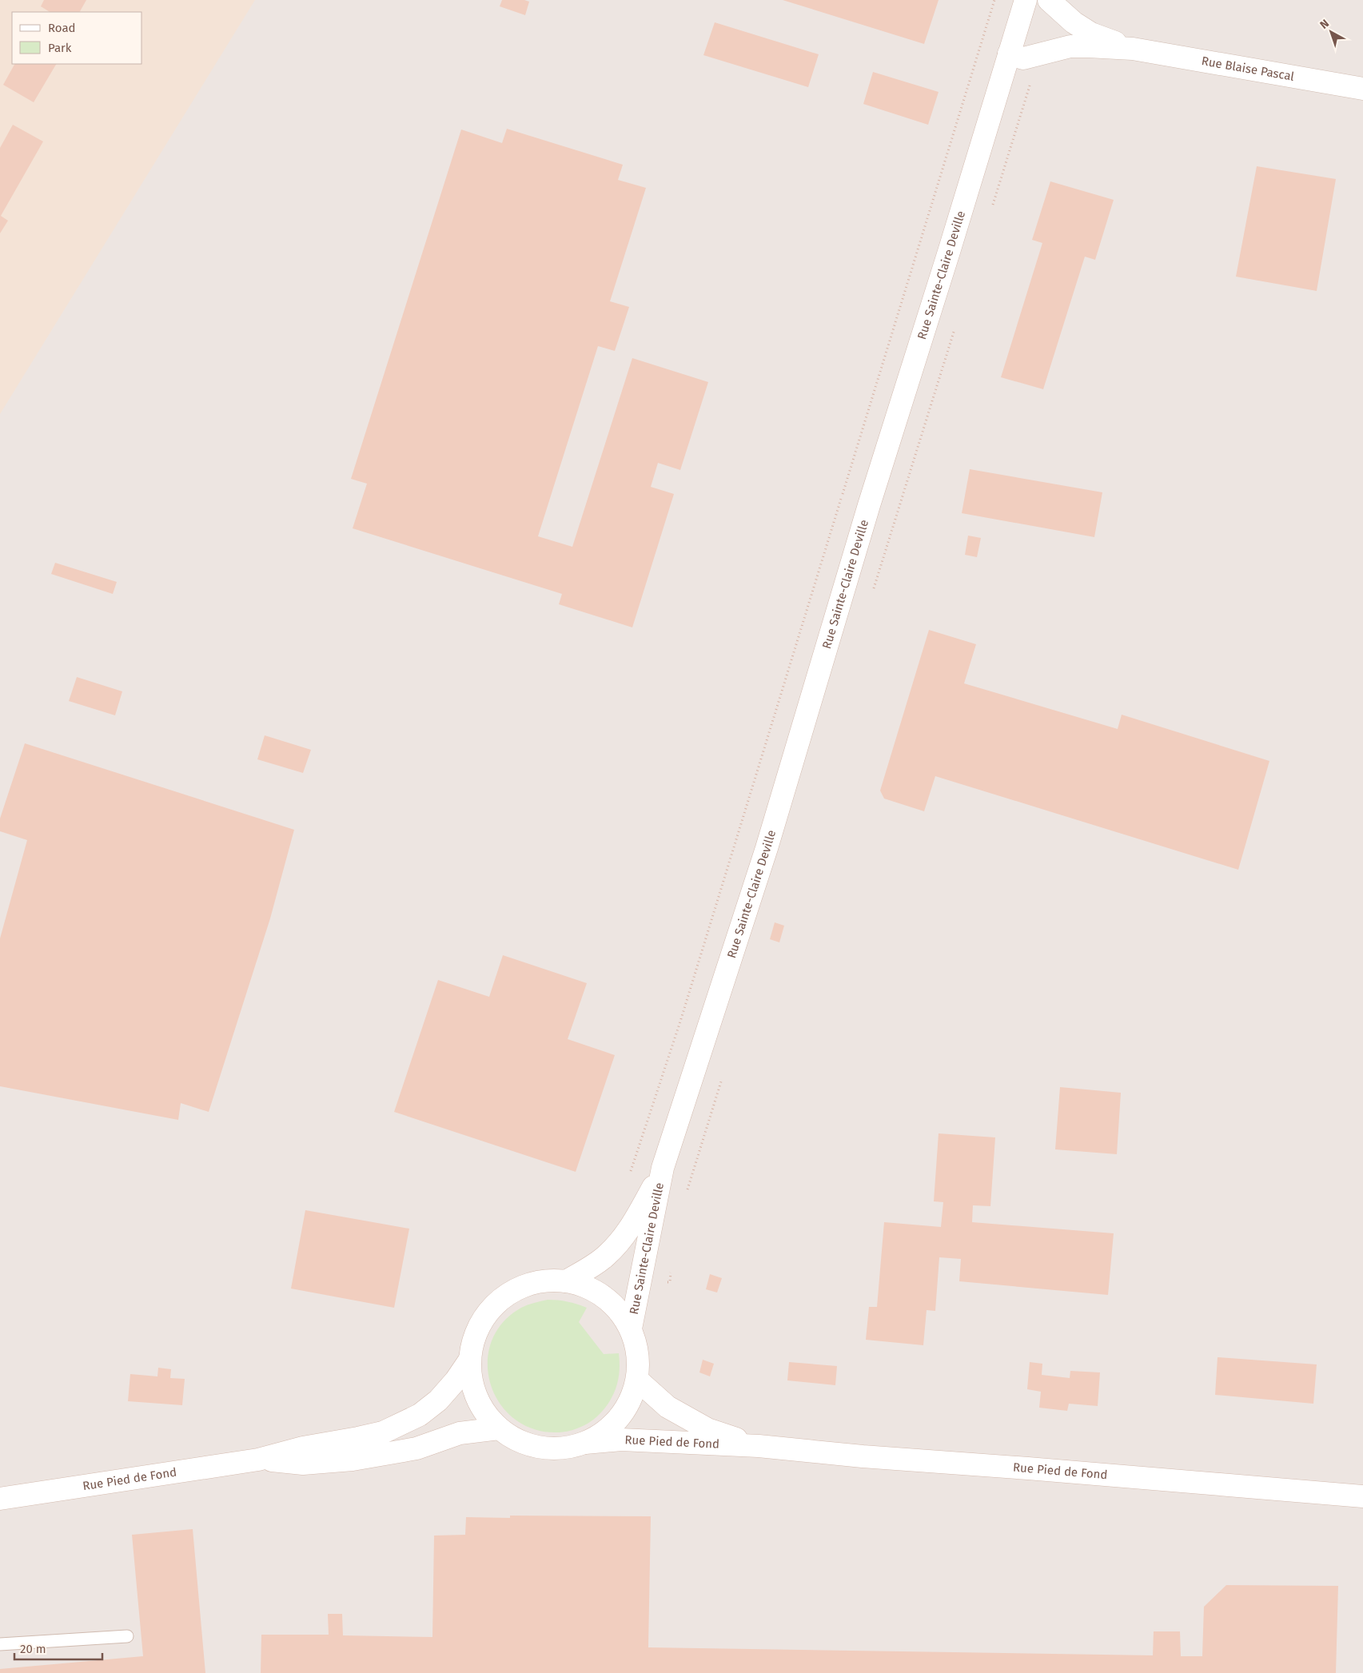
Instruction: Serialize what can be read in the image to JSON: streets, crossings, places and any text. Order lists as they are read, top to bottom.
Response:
{
  "streets": {
    "main road": ["Rue Blaise Pascal", "Rue Sainte-Claire Deville", "Rue Pied de Fond"]
  },
  "crossings": [
    ["Rue Blaise Pascal", "Rue Sainte-Claire Deville"]
  ],
  "legend": ["Road", "Park"],
  "scale_bar": "20 m",
  "north": "top left"
}
